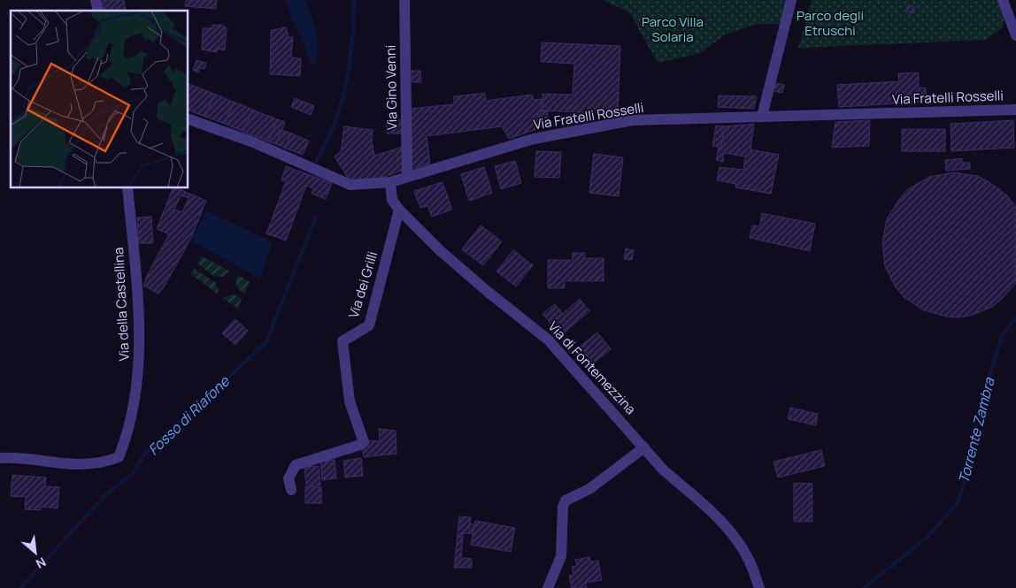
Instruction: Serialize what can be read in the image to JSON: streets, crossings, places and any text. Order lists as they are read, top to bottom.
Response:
{
  "streets": {
    "street": [
      "Via Gino Venni",
      "Via Fratelli Rosselli",
      "Via dei Grilli",
      "Via della Castellina",
      "Via di Fontemezzina"
    ]
  },
  "crossings": [
    ["Via Gino Venni", "Via Fratelli Rosselli"],
    ["Via Fratelli Rosselli", "Via di Fontemezzina"],
    ["Via dei Grilli", "Via di Fontemezzina"]
  ],
  "water": ["Fosso di Riafone", "Torrente Zambra"],
  "parks": ["Parco degli Etruschi", "Parco Villa Solaria"],
  "north": "bottom right"
}
